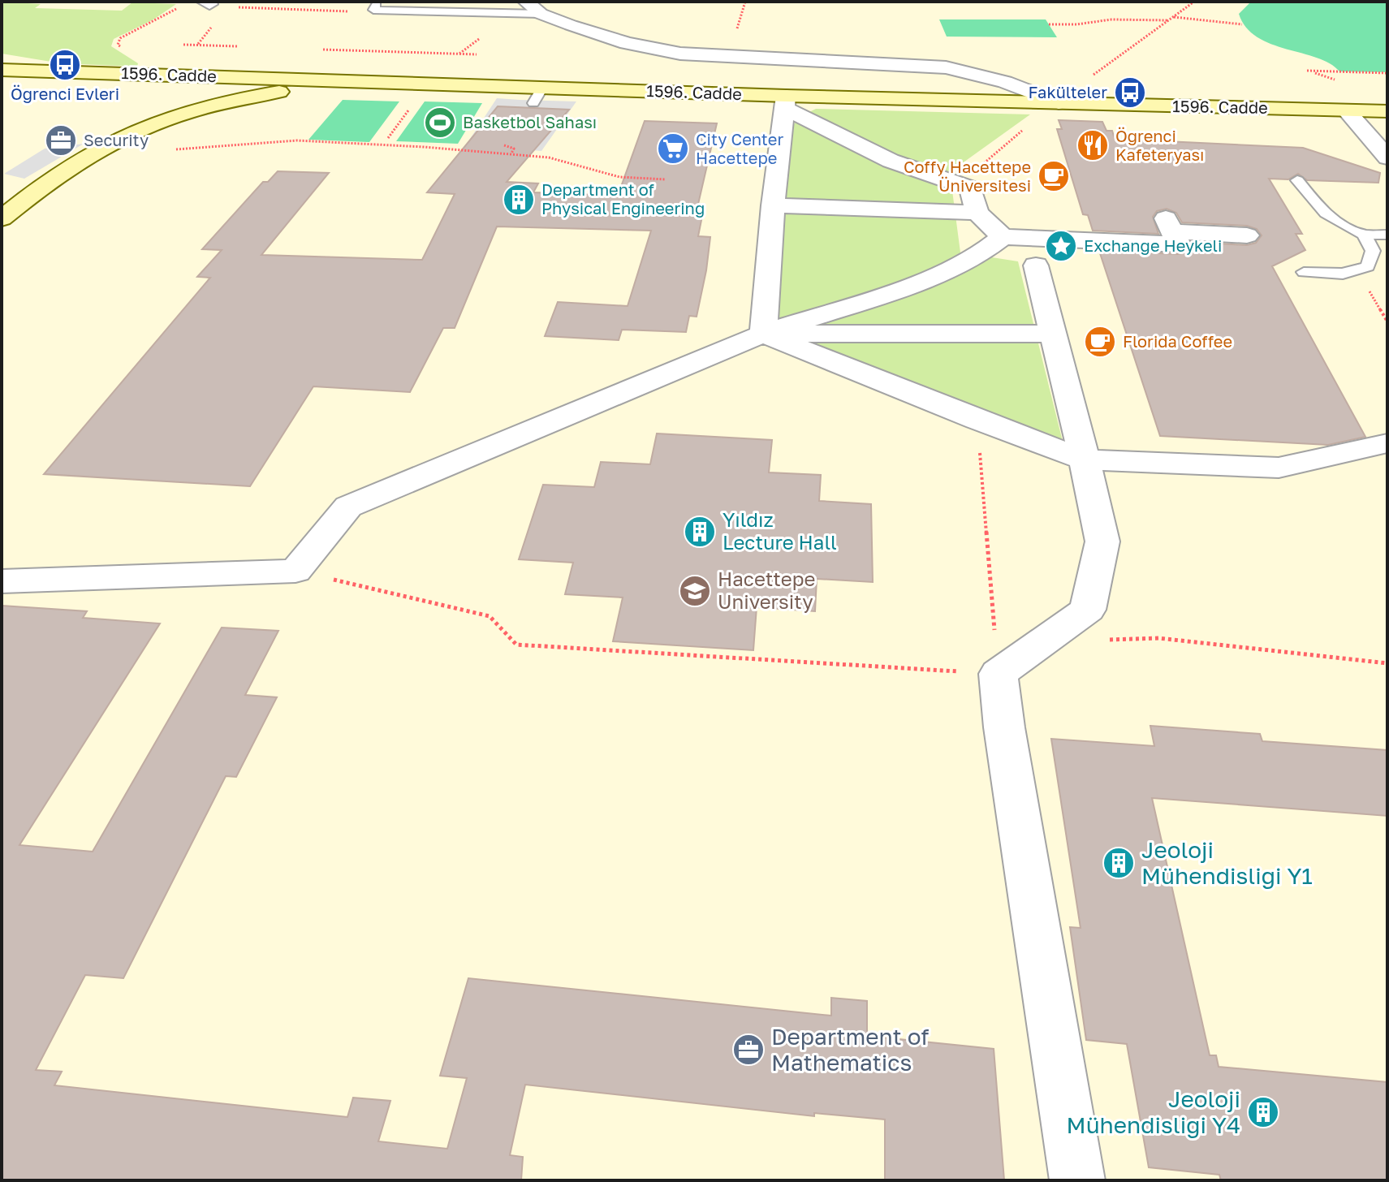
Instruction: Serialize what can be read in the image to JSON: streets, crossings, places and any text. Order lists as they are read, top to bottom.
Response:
{
  "streets": {
    "street": ["1596. Cadde"]
  },
  "places": {
    "bus stop": ["Öğrenci Evleri", "Fakülteler"],
    "sports": ["Basketbol Sahası"],
    "office": ["Security", "Department of Mathematics"],
    "restaurant": ["Öğrenci Kafeteryası"],
    "supermarket": ["City Center Hacettepe"],
    "cafe": ["Coffy Hacettepe Üniversitesi", "Florida Coffee"],
    "building": [
      "Department of Physical Engineering",
      "Yıldız Lecture Hall",
      "Jeoloji Mühendisliği Y1",
      "Jeoloji Mühendisliği Y4"
    ],
    "place": ["Exchange Heykeli"],
    "school or university": ["Hacettepe University"]
  }
}
